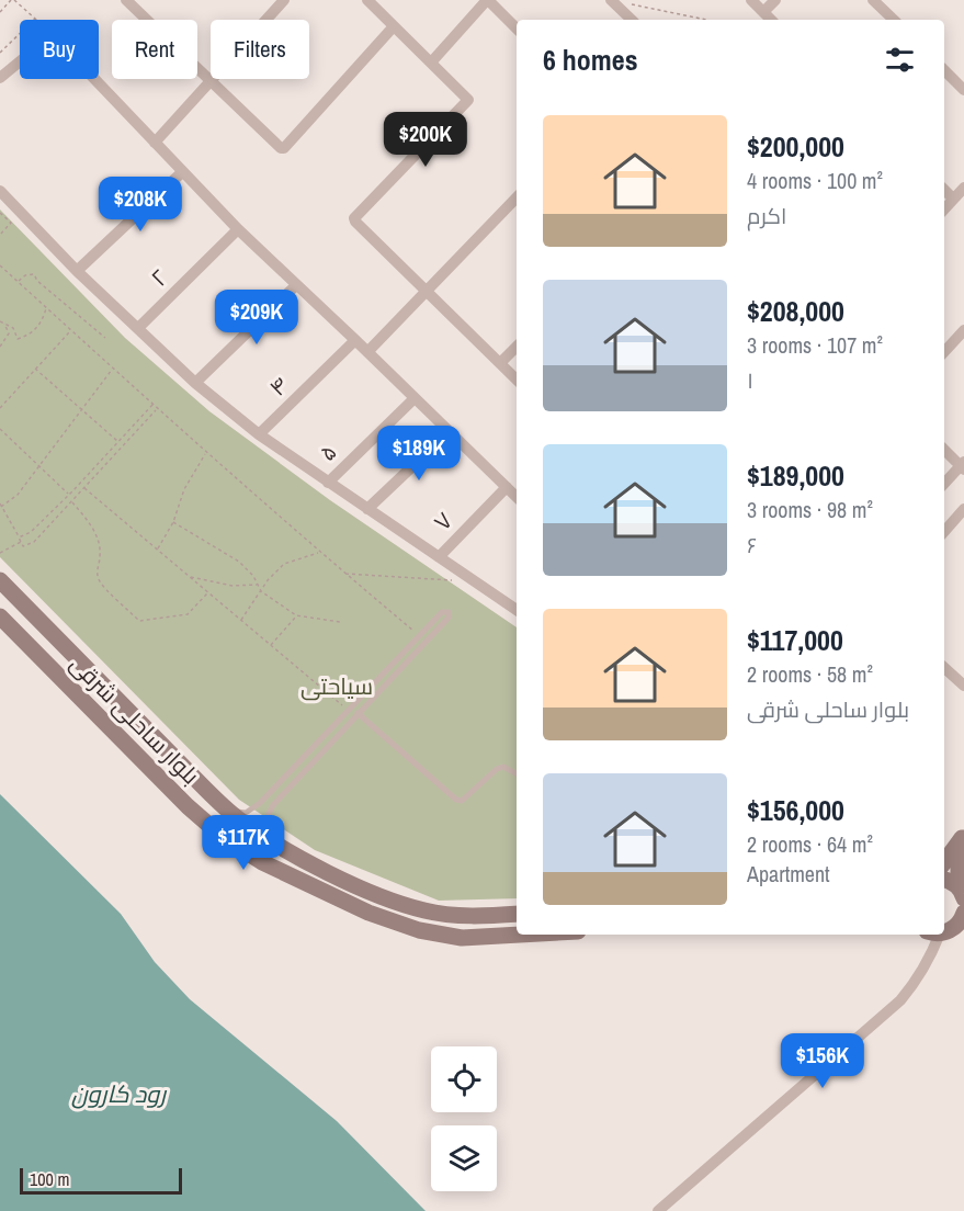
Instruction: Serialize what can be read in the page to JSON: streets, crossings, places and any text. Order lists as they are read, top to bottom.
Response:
{
  "streets": {
    "main road": ["بلوار ساحلی شرقی"],
    "street": [
      "۲",
      "۴",
      "۵",
      "۷"
    ]
  },
  "water": ["رود کارون"],
  "parks": ["سیاحتی"],
  "scale_bar": "100 m",
  "page": {
    "chip": ["Buy", "Rent", "Filters"],
    "heading": "6 homes",
    "list": [
      {
        "name": "$200,000",
        "note": "4 rooms · 100 m² · اکرم"
      },
      {
        "name": "$208,000",
        "note": "3 rooms · 107 m² · ۱"
      },
      {
        "name": "$189,000",
        "note": "3 rooms · 98 m² · ۶"
      },
      {
        "name": "$117,000",
        "note": "2 rooms · 58 m² · بلوار ساحلی شرقی"
      },
      {
        "name": "$156,000",
        "note": "2 rooms · 64 m² · Apartment"
      }
    ],
    "price": [
      "$200K",
      "$208K",
      "$209K",
      "$189K",
      "$117K",
      "$156K"
    ],
    "scale": "100 m"
  }
}
